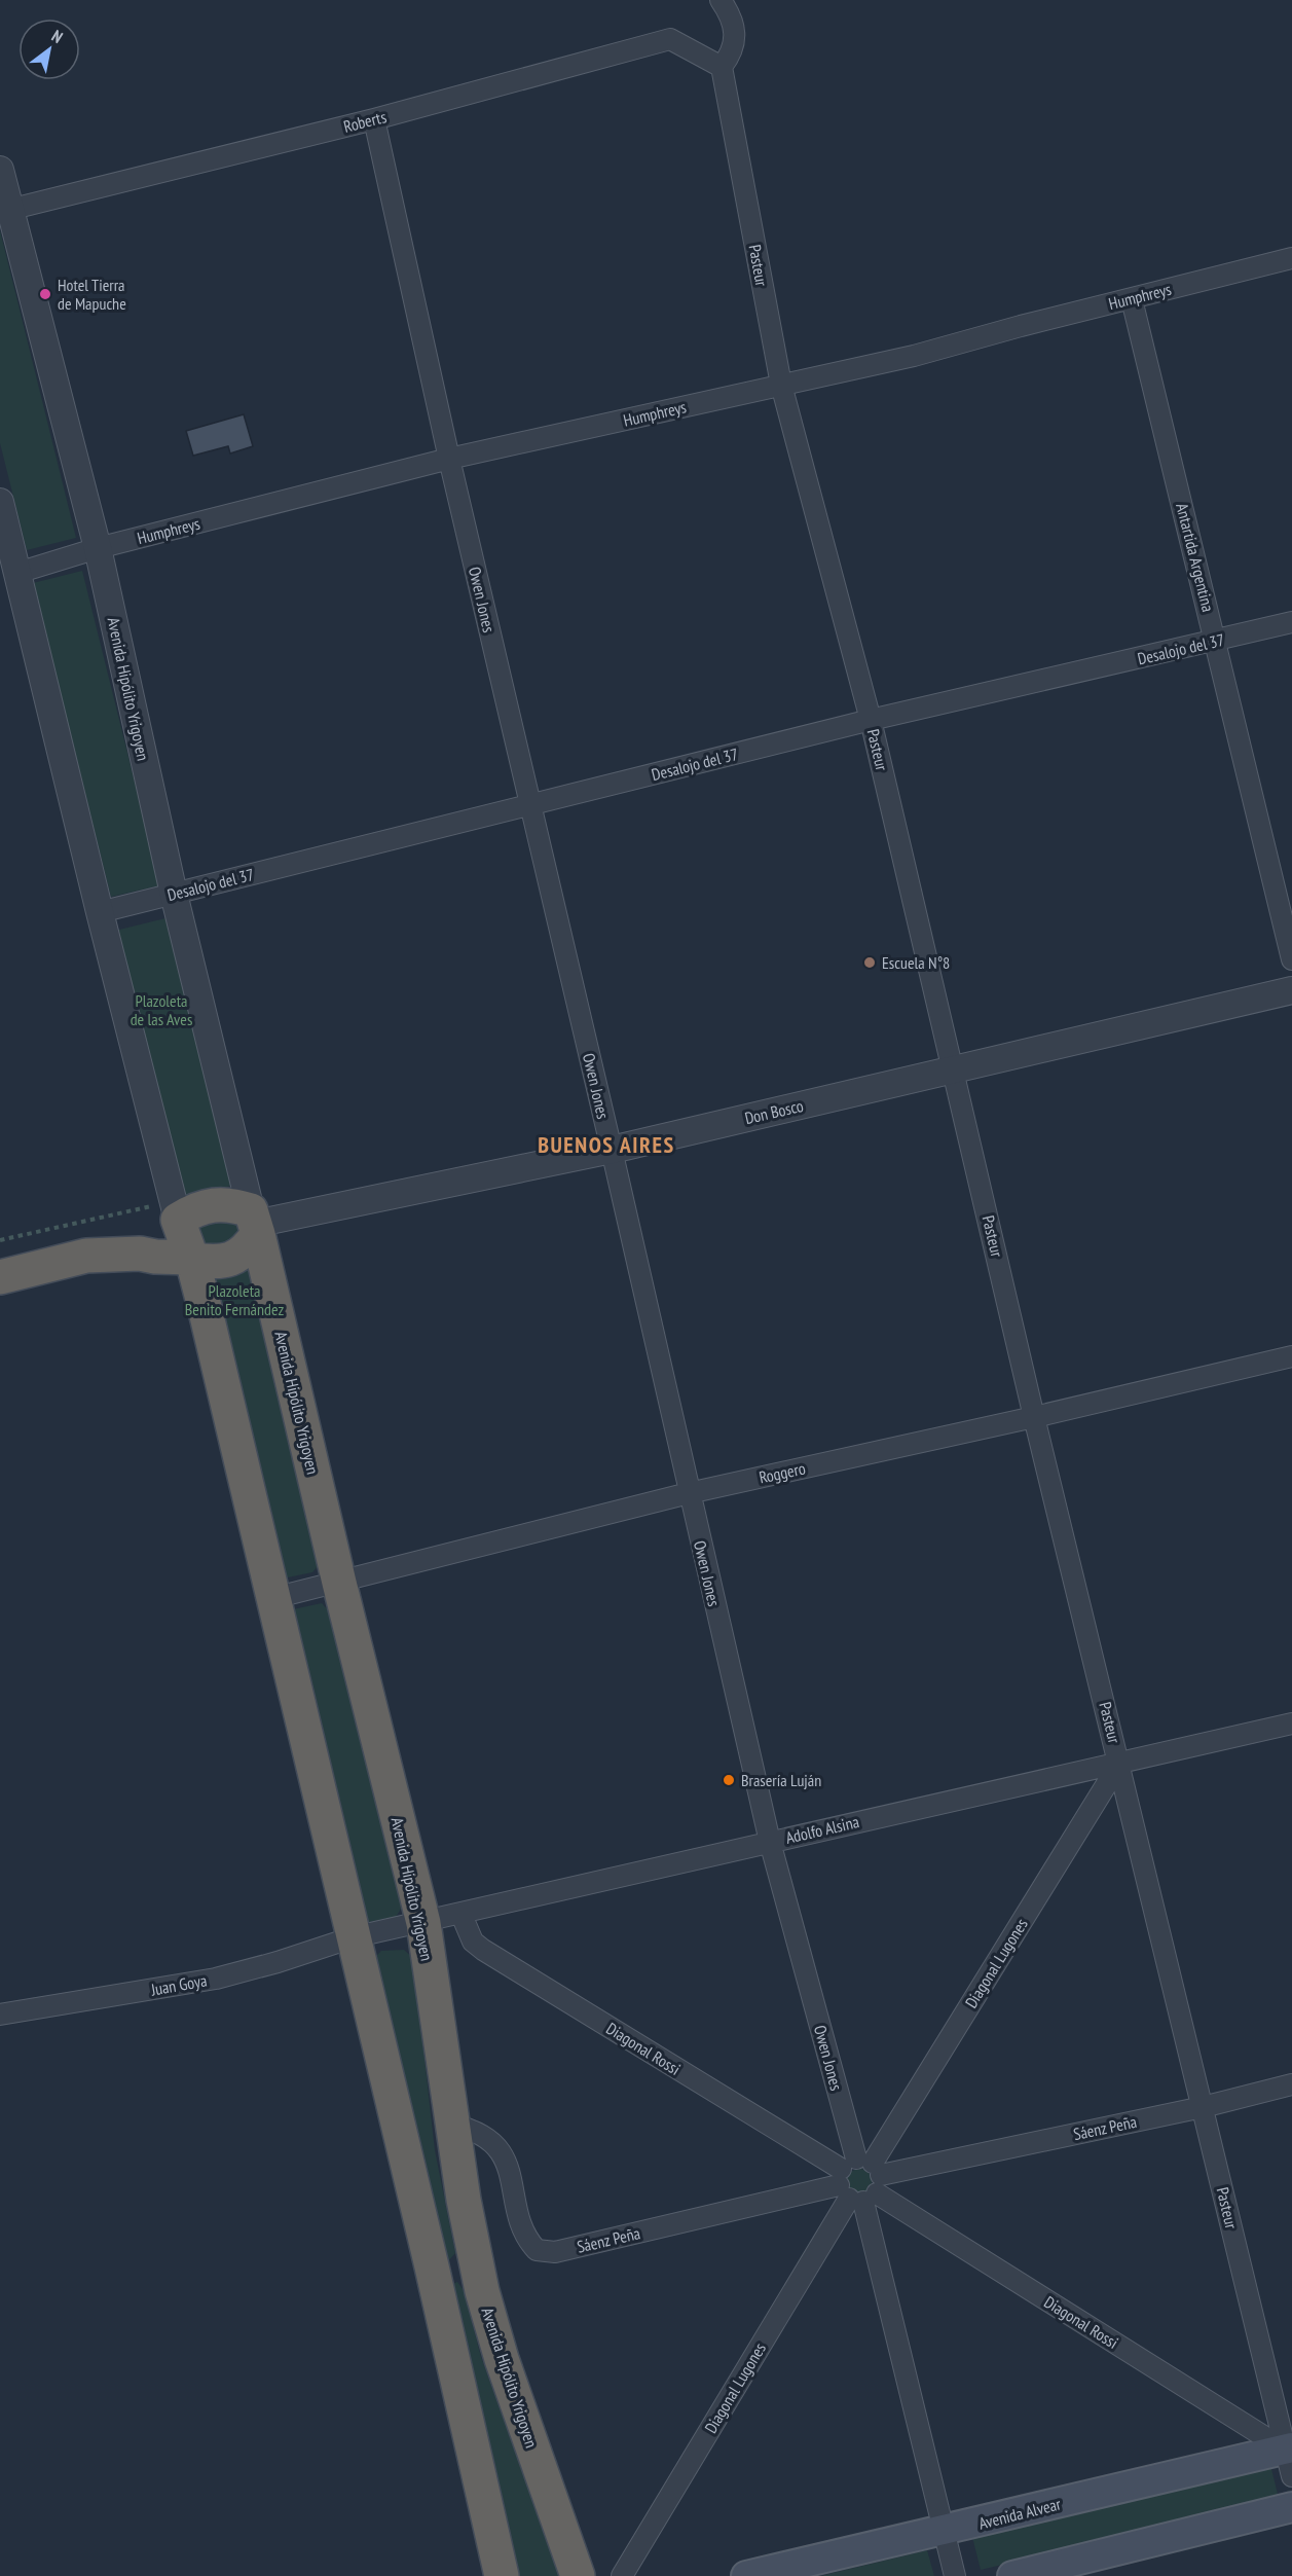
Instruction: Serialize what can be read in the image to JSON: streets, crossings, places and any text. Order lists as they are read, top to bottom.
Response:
{
  "streets": {
    "highway": ["Avenida Hipólito Yrigoyen"],
    "main road": ["Avenida Alvear"],
    "street": [
      "Roberts",
      "Pasteur",
      "Humphreys",
      "Antartida Argentina",
      "Owen Jones",
      "Desalojo del 37",
      "Don Bosco",
      "Roggero",
      "Adolfo Alsina",
      "Diagonal Lugones",
      "Juan Goya",
      "Diagonal Rossi",
      "Sáenz Peña"
    ]
  },
  "crossings": [
    ["Roberts", "Pasteur"],
    ["Roberts", "Owen Jones"],
    ["Roberts", "Avenida Hipólito Yrigoyen"],
    ["Pasteur", "Humphreys"],
    ["Pasteur", "Desalojo del 37"],
    ["Pasteur", "Don Bosco"],
    ["Pasteur", "Roggero"],
    ["Pasteur", "Adolfo Alsina"],
    ["Pasteur", "Diagonal Lugones"],
    ["Pasteur", "Diagonal Rossi"],
    ["Pasteur", "Sáenz Peña"],
    ["Pasteur", "Avenida Alvear"],
    ["Humphreys", "Antartida Argentina"],
    ["Humphreys", "Owen Jones"],
    ["Humphreys", "Avenida Hipólito Yrigoyen"],
    ["Antartida Argentina", "Desalojo del 37"],
    ["Owen Jones", "Desalojo del 37"],
    ["Owen Jones", "Don Bosco"],
    ["Owen Jones", "Roggero"],
    ["Owen Jones", "Adolfo Alsina"],
    ["Owen Jones", "Diagonal Lugones"],
    ["Owen Jones", "Diagonal Rossi"],
    ["Owen Jones", "Sáenz Peña"],
    ["Owen Jones", "Avenida Alvear"],
    ["Desalojo del 37", "Avenida Hipólito Yrigoyen"],
    ["Avenida Hipólito Yrigoyen", "Don Bosco"],
    ["Avenida Hipólito Yrigoyen", "Roggero"],
    ["Avenida Hipólito Yrigoyen", "Adolfo Alsina"],
    ["Avenida Hipólito Yrigoyen", "Sáenz Peña"],
    ["Adolfo Alsina", "Diagonal Lugones"],
    ["Adolfo Alsina", "Juan Goya"],
    ["Adolfo Alsina", "Diagonal Rossi"],
    ["Diagonal Lugones", "Diagonal Rossi"],
    ["Diagonal Lugones", "Sáenz Peña"],
    ["Diagonal Rossi", "Sáenz Peña"],
    ["Diagonal Rossi", "Avenida Alvear"]
  ],
  "districts": ["BUENOS AIRES"],
  "parks": ["Plazoleta de las Aves", "Plazoleta Benito Fernández"],
  "places": ["Hotel Tierra de Mapuche", "Escuela N°8", "Brasería Luján"],
  "north": "top right"
}
